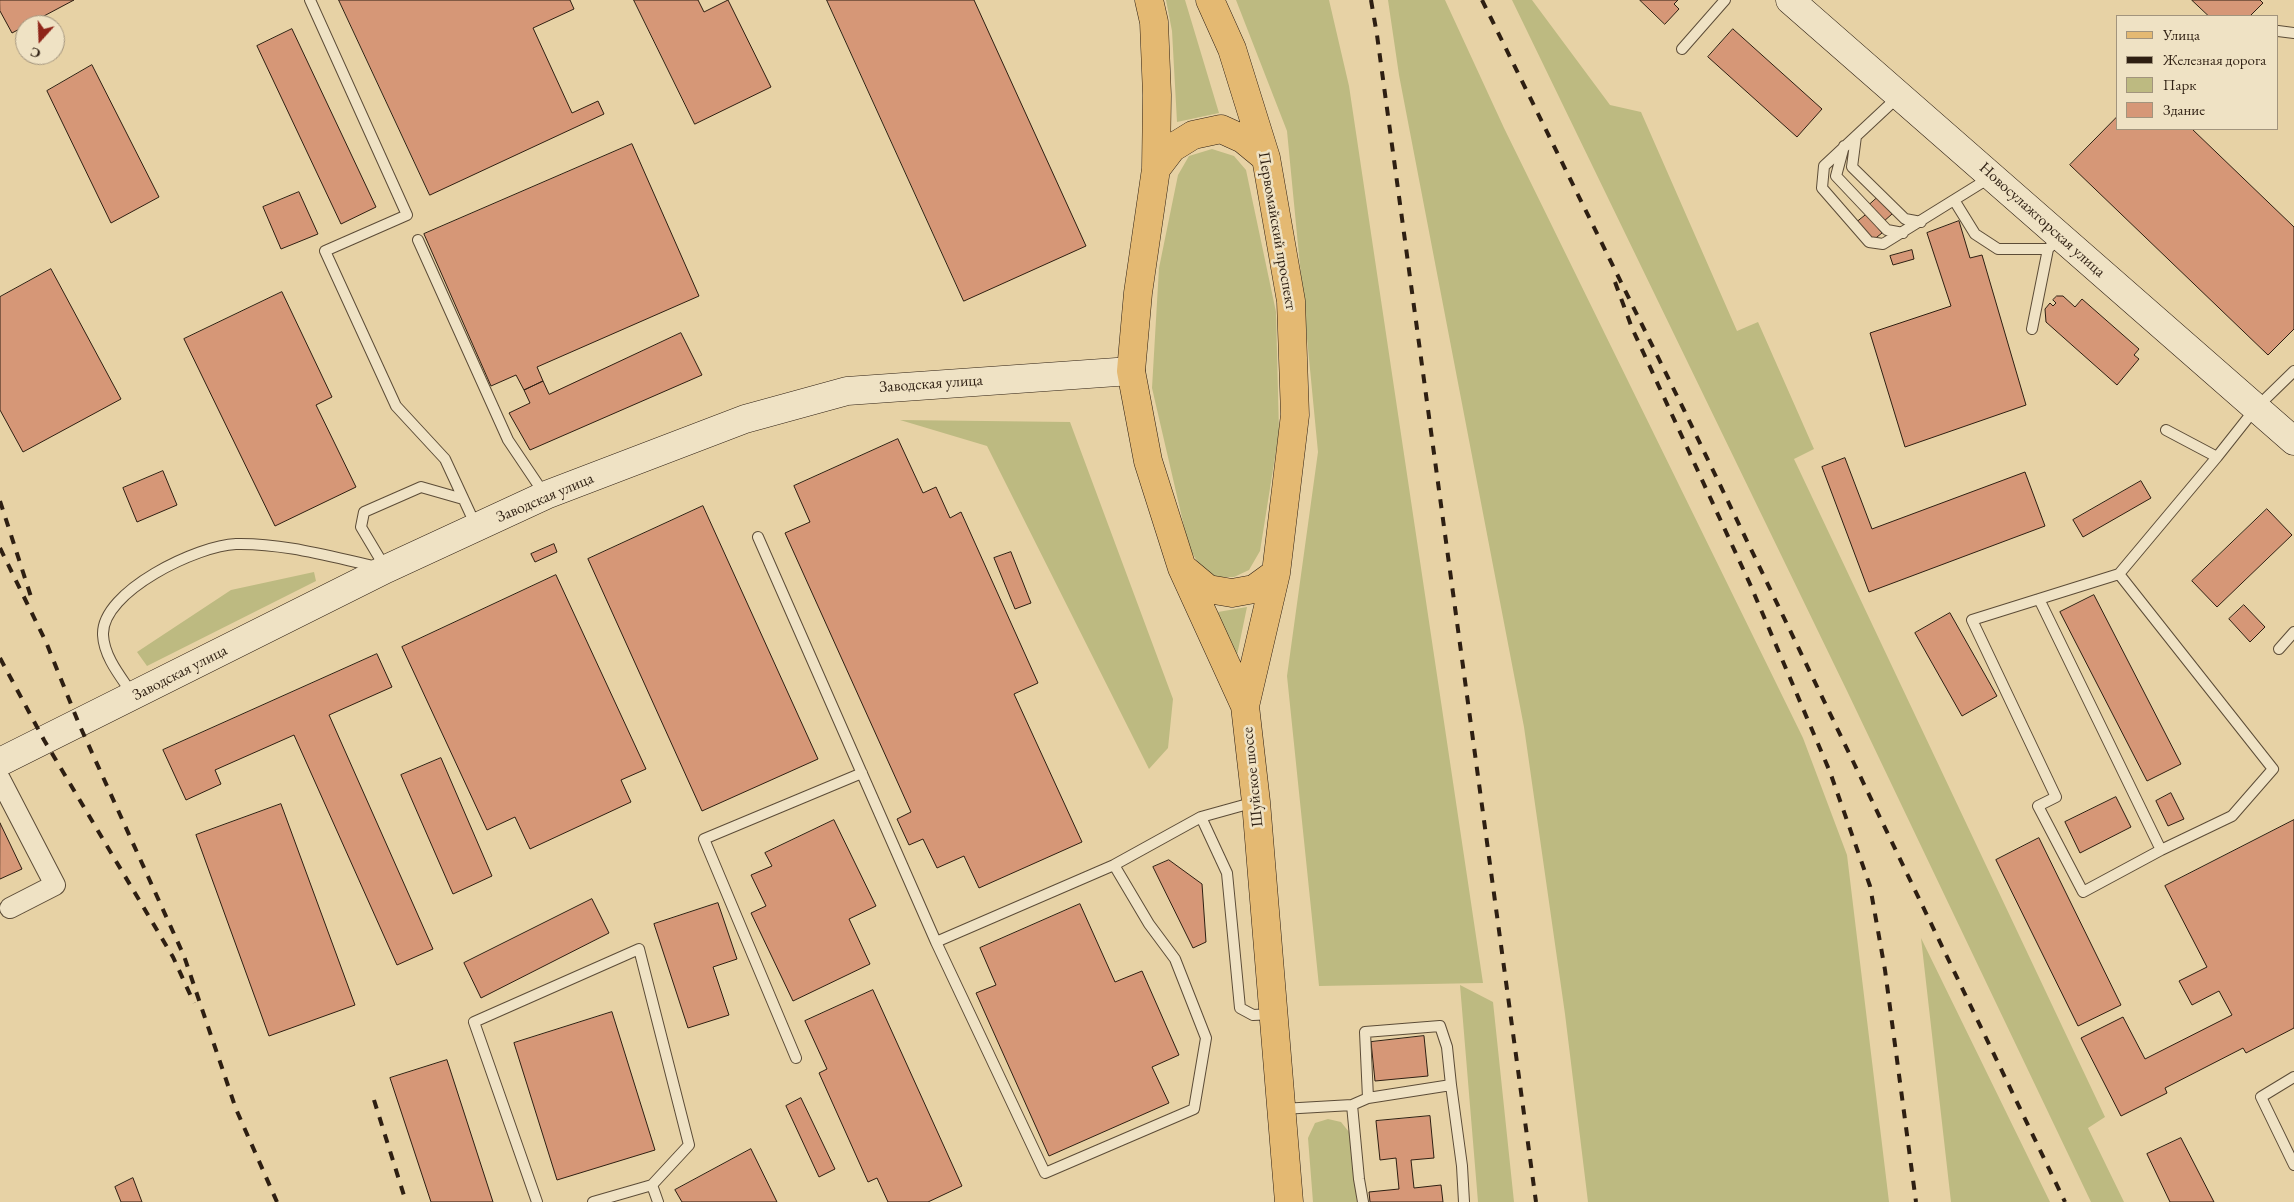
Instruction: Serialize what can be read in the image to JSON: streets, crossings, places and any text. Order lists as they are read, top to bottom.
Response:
{
  "streets": {
    "main road": [
      "Новосулажгорская улица",
      "Первомайский проспект",
      "Заводская улица",
      "Шуйское шоссе"
    ]
  },
  "crossings": [
    ["Первомайский проспект", "Шуйское шоссе"],
    ["Заводская улица", "Шуйское шоссе"]
  ],
  "legend": [
    "Улица",
    "Железная дорога",
    "Парк",
    "Здание"
  ],
  "north": "bottom"
}
